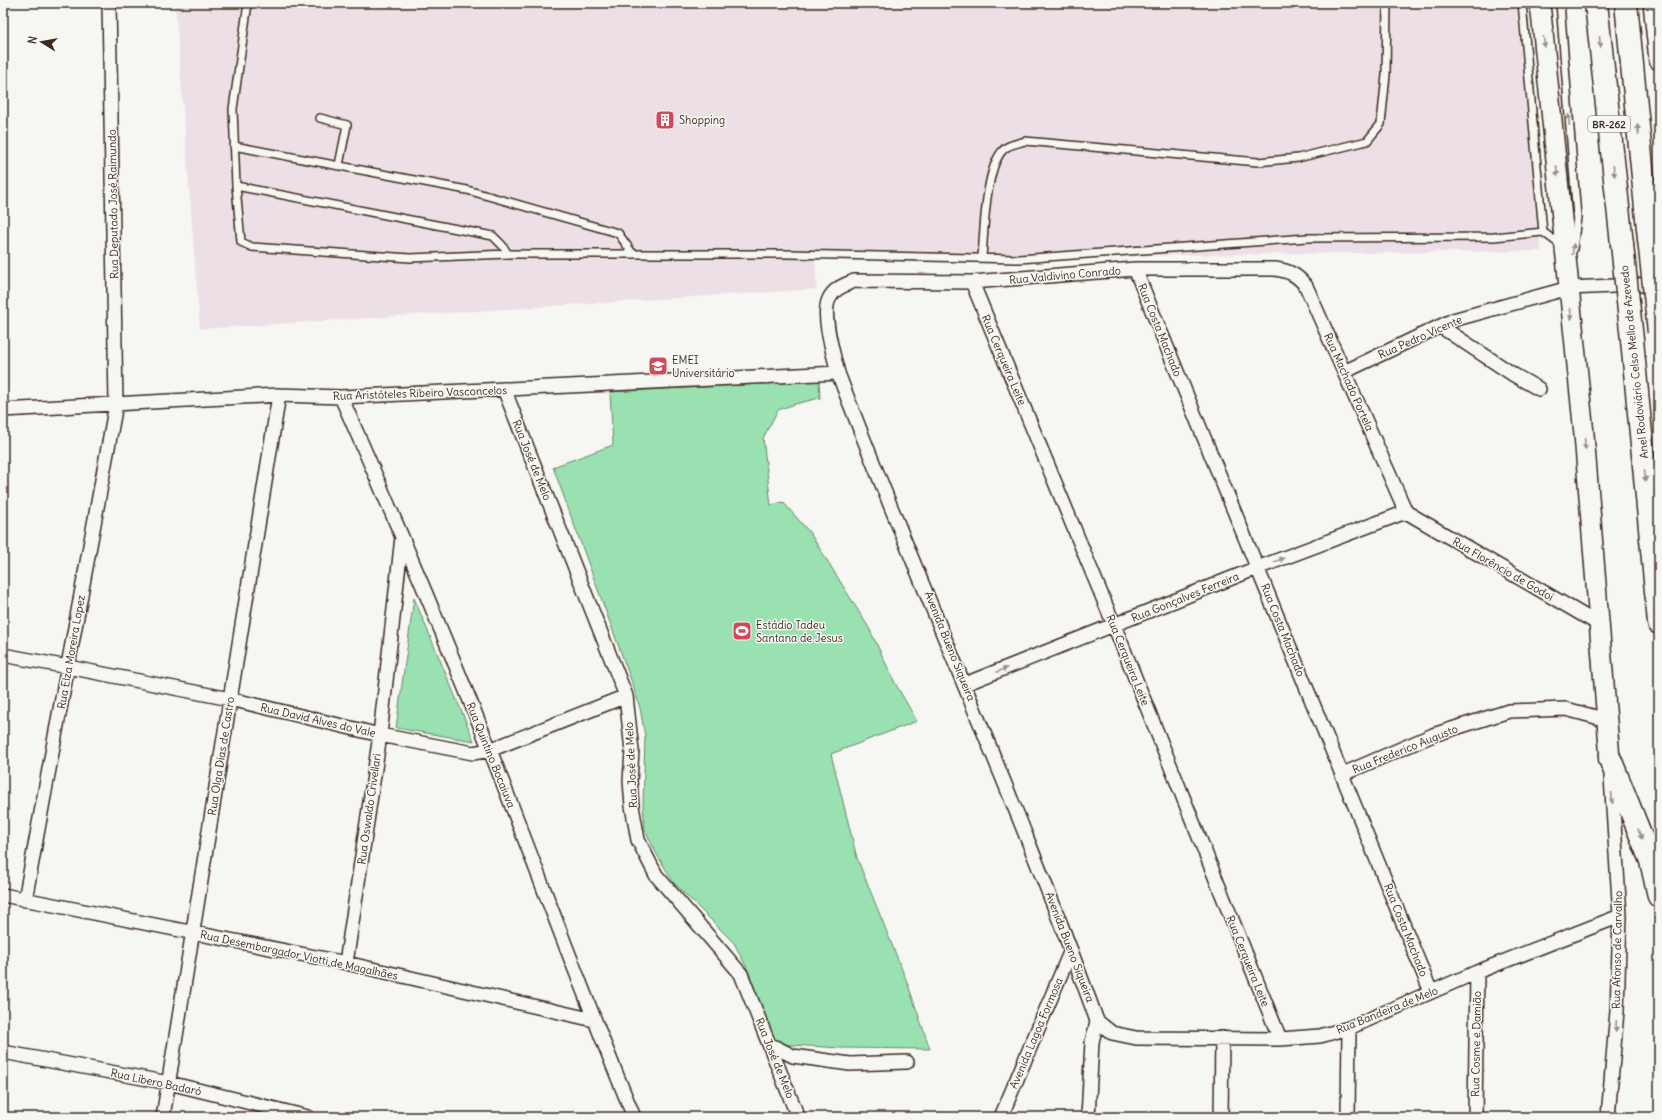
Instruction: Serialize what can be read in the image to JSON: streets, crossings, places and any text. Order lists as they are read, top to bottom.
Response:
{
  "streets": {
    "highway": ["BR-262", "Anel Rodoviário Celso Mello de Azevedo"],
    "street": [
      "Rua Deputado José Raimundo",
      "Rua Valdivino Conrado",
      "Rua Costa Machado",
      "Rua Pedro Vicente",
      "Rua Cerqueira Leite",
      "Rua Machado Portela",
      "Rua Aristóteles Ribeiro Vasconcelos",
      "Rua José de Melo",
      "Rua Florêncio de Godoi",
      "Rua Gonçalves Ferreira",
      "Avenida Bueno Siqueira",
      "Rua Elza Moreira Lopez",
      "Rua David Alves do Vale",
      "Rua Frederico Augusto",
      "Rua Quintino Bocaiuva",
      "Rua Olga Dias de Castro",
      "Rua Oswaldo Crivellari",
      "Rua Afonso de Carvalho",
      "Rua Desembargador Viotti de Magalhães",
      "Rua Bandeira de Melo",
      "Avenida Lagoa Formosa",
      "Rua Cosme e Damião",
      "Rua Líbero Badaró"
    ]
  },
  "crossings": [
    ["Rua Deputado José Raimundo", "Rua Aristóteles Ribeiro Vasconcelos"],
    ["Rua Deputado José Raimundo", "Rua Elza Moreira Lopez"],
    ["Rua Valdivino Conrado", "Rua Costa Machado"],
    ["Rua Valdivino Conrado", "Rua Cerqueira Leite"],
    ["Rua Valdivino Conrado", "Rua Machado Portela"],
    ["Rua Valdivino Conrado", "Avenida Bueno Siqueira"],
    ["Rua Costa Machado", "Rua Gonçalves Ferreira"],
    ["Rua Costa Machado", "Rua Frederico Augusto"],
    ["Rua Costa Machado", "Rua Bandeira de Melo"],
    ["Rua Pedro Vicente", "Rua Machado Portela"],
    ["Rua Cerqueira Leite", "Rua Gonçalves Ferreira"],
    ["Rua Cerqueira Leite", "Rua Bandeira de Melo"],
    ["Rua Machado Portela", "Rua Florêncio de Godoi"],
    ["Rua Machado Portela", "Rua Gonçalves Ferreira"],
    ["Rua Aristóteles Ribeiro Vasconcelos", "Rua José de Melo"],
    ["Rua Aristóteles Ribeiro Vasconcelos", "Avenida Bueno Siqueira"],
    ["Rua Aristóteles Ribeiro Vasconcelos", "Rua Elza Moreira Lopez"],
    ["Rua Aristóteles Ribeiro Vasconcelos", "Rua Quintino Bocaiuva"],
    ["Rua Aristóteles Ribeiro Vasconcelos", "Rua Olga Dias de Castro"],
    ["Rua José de Melo", "Rua David Alves do Vale"],
    ["Rua Florêncio de Godoi", "Rua Gonçalves Ferreira"],
    ["Rua Gonçalves Ferreira", "Avenida Bueno Siqueira"],
    ["Avenida Bueno Siqueira", "Rua Bandeira de Melo"],
    ["Avenida Bueno Siqueira", "Avenida Lagoa Formosa"],
    ["Rua Elza Moreira Lopez", "Rua David Alves do Vale"],
    ["Rua Elza Moreira Lopez", "Rua Desembargador Viotti de Magalhães"],
    ["Rua David Alves do Vale", "Rua Quintino Bocaiuva"],
    ["Rua David Alves do Vale", "Rua Olga Dias de Castro"],
    ["Rua David Alves do Vale", "Rua Oswaldo Crivellari"],
    ["Rua Quintino Bocaiuva", "Rua Oswaldo Crivellari"],
    ["Rua Quintino Bocaiuva", "Rua Desembargador Viotti de Magalhães"],
    ["Rua Olga Dias de Castro", "Rua Desembargador Viotti de Magalhães"],
    ["Rua Olga Dias de Castro", "Rua Líbero Badaró"],
    ["Rua Oswaldo Crivellari", "Rua Desembargador Viotti de Magalhães"],
    ["Rua Afonso de Carvalho", "Rua Bandeira de Melo"],
    ["Rua Bandeira de Melo", "Rua Cosme e Damião"]
  ],
  "one_way": ["Rua Gonçalves Ferreira", "Rua Afonso de Carvalho"],
  "places": {
    "building": ["Shopping"],
    "school or university": ["EMEI Universitário"],
    "sports": ["Estádio Tadeu Santana de Jesus"]
  },
  "north": "left"
}
